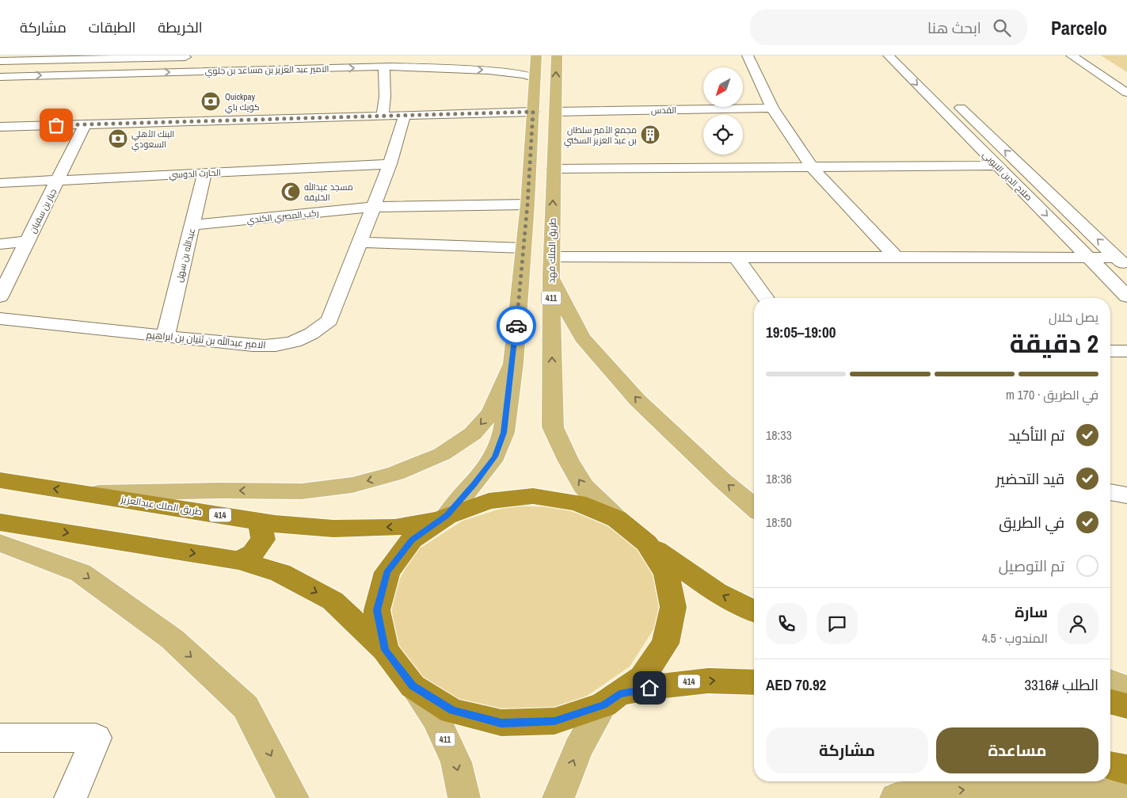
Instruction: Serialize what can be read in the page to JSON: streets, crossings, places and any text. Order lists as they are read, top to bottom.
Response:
{
  "streets": {
    "highway": ["طريق الملك عبدالعزيز", "414"],
    "main road": ["طريق الملك فهد", "411"],
    "street": [
      "الامير عبد العزيز بن مساعد بن جلوي",
      "القدس",
      "الحارث الدوسي",
      "صلاح الدين الايوبي",
      "جبار بن سفيان",
      "ركب المصري الكندي",
      "عبدالله بن سهل",
      "الامير عبدالله بن ثنيان بن ابراهيم"
    ]
  },
  "crossings": [
    ["القدس", "طريق الملك فهد"],
    ["الحارث الدوسي", "جبار بن سفيان"],
    ["الحارث الدوسي", "عبدالله بن سهل"],
    ["الحارث الدوسي", "الامير عبدالله بن ثنيان بن ابراهيم"],
    ["ركب المصري الكندي", "عبدالله بن سهل"],
    ["ركب المصري الكندي", "الامير عبدالله بن ثنيان بن ابراهيم"],
    ["عبدالله بن سهل", "الامير عبدالله بن ثنيان بن ابراهيم"]
  ],
  "places": {
    "bank": ["Quickpay كويك باي", "البنك الأهلي السعودي"],
    "building": ["مجمع الأمير سلطان بن عبد العزيز السكني"],
    "mosque": ["مسجد عبدالله الخليفه"]
  },
  "north": "bottom left",
  "page": {
    "header": "Parcelo",
    "search": "ابحث هنا",
    "nav": ["الخريطة", "الطبقات", "مشاركة"],
    "heading": ["2 دقيقة", "يصل خلال", "19:00–19:05"],
    "panel": [
      "سارة",
      "المندوب · 4.5",
      "الطلب #3316",
      "AED 70.92"
    ],
    "bar": "في الطريق · 170 m",
    "list": [
      ["تم التأكيد", "18:33"],
      ["قيد التحضير", "18:36"],
      ["في الطريق", "18:50"],
      "تم التوصيل"
    ],
    "buttons": ["مساعدة", "مشاركة"]
  }
}
